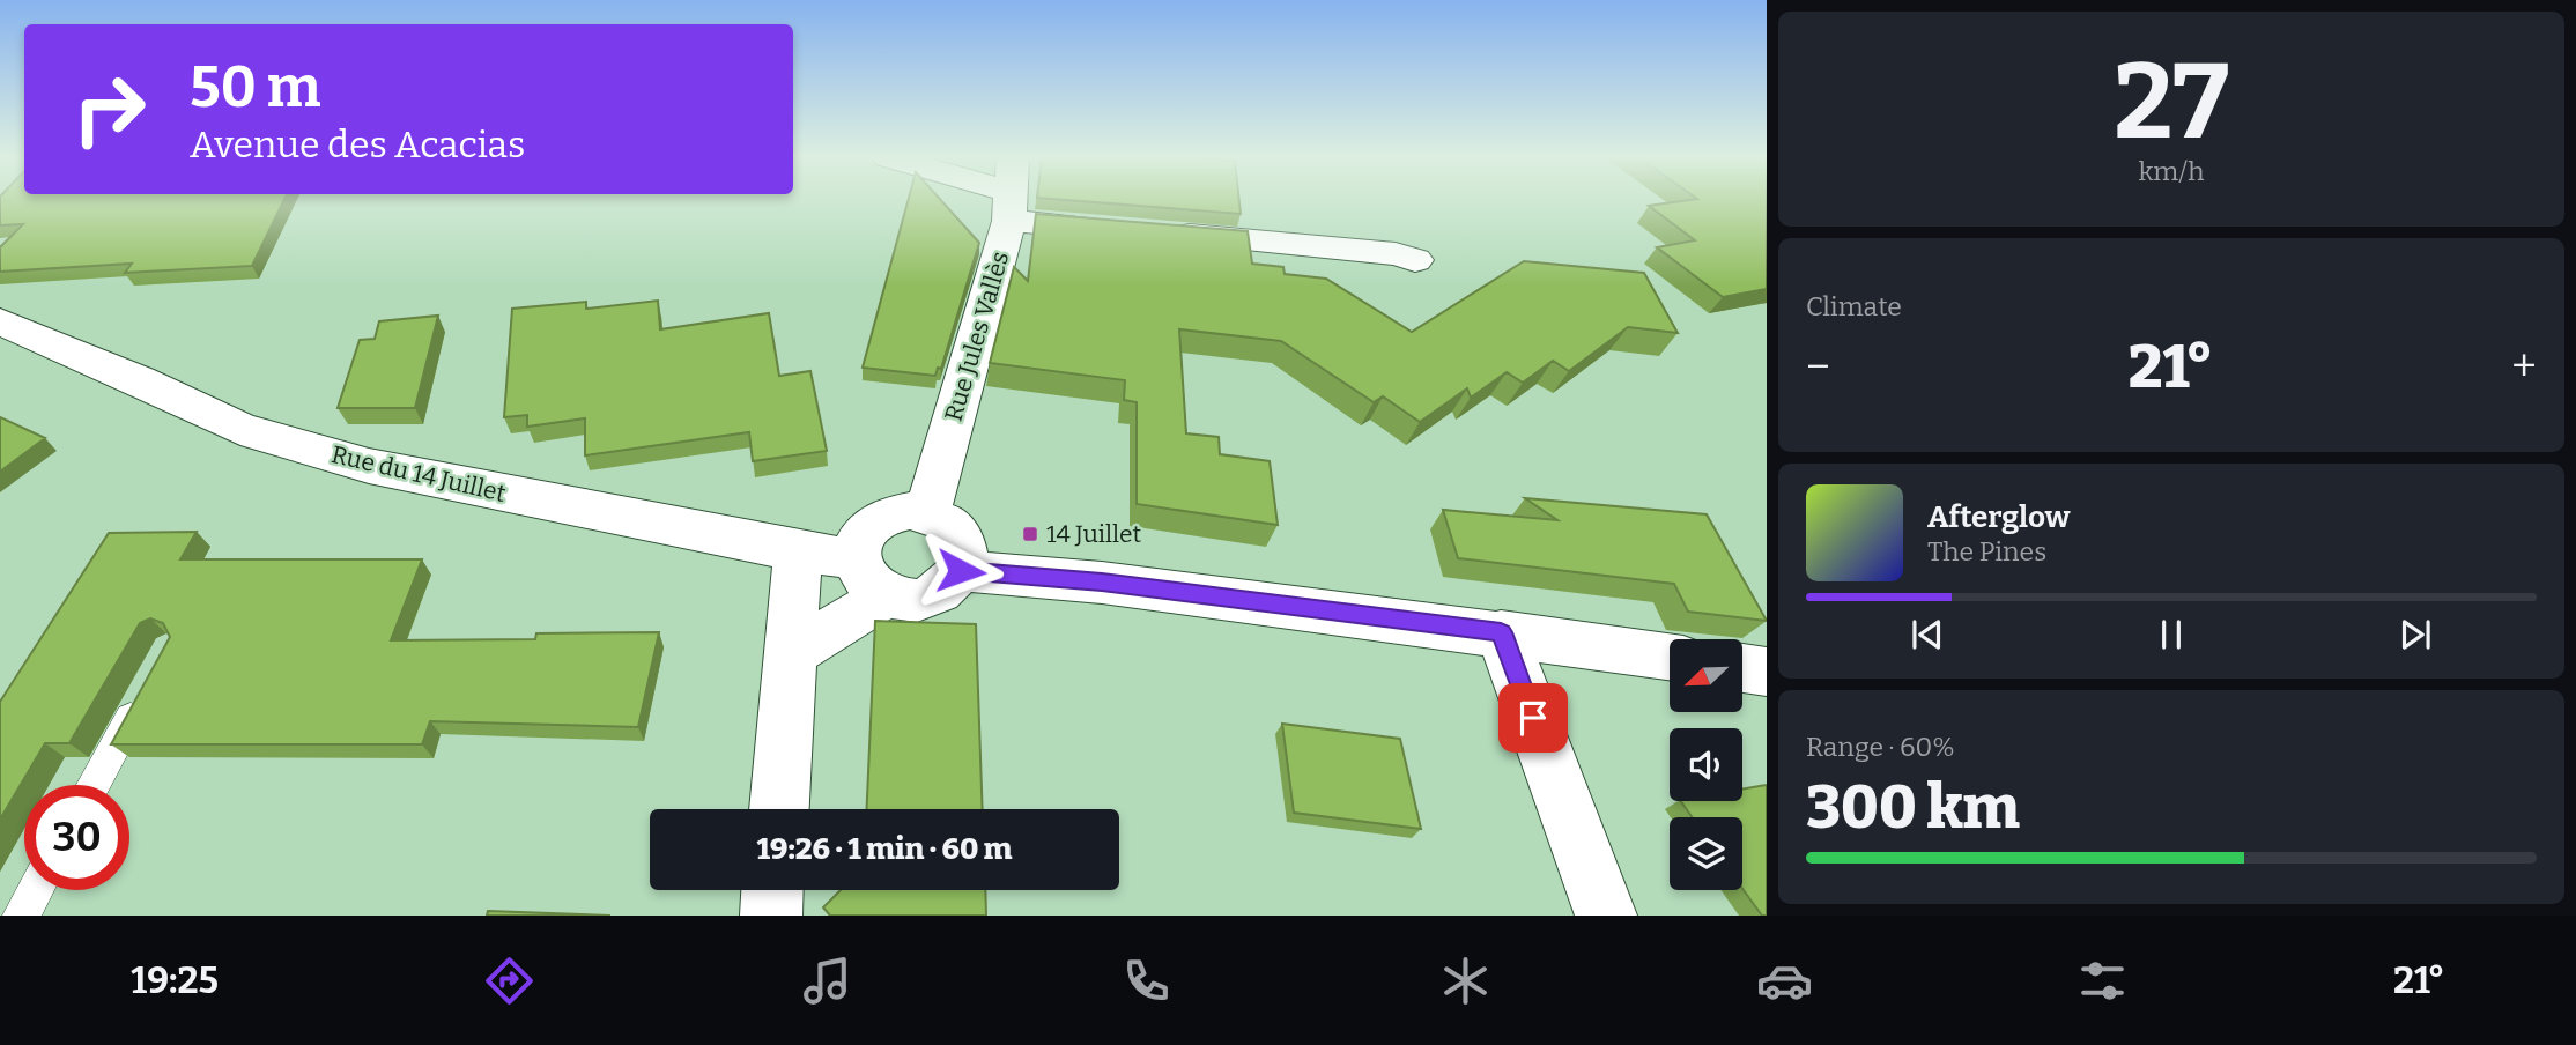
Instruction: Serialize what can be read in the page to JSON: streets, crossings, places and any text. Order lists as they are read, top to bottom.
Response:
{
  "streets": {
    "street": ["Rue Jules Vallès", "Rue du 14 Juillet"]
  },
  "crossings": [
    ["Rue Jules Vallès", "Rue du 14 Juillet"]
  ],
  "places": {
    "transit": ["14 Juillet"]
  },
  "north": "bottom left",
  "page": {
    "tile": [
      ["27", "km/h"],
      "Climate",
      ["Range · 60%", "300 km"]
    ],
    "turn": ["50 m", "Avenue des Acacias"],
    "heat": ["−", "21°", "+"],
    "song": ["Afterglow", "The Pines"],
    "limit": "30",
    "trip": "19:26 · 1 min · 60 m",
    "tabs": ["19:25", "21°"]
  }
}
